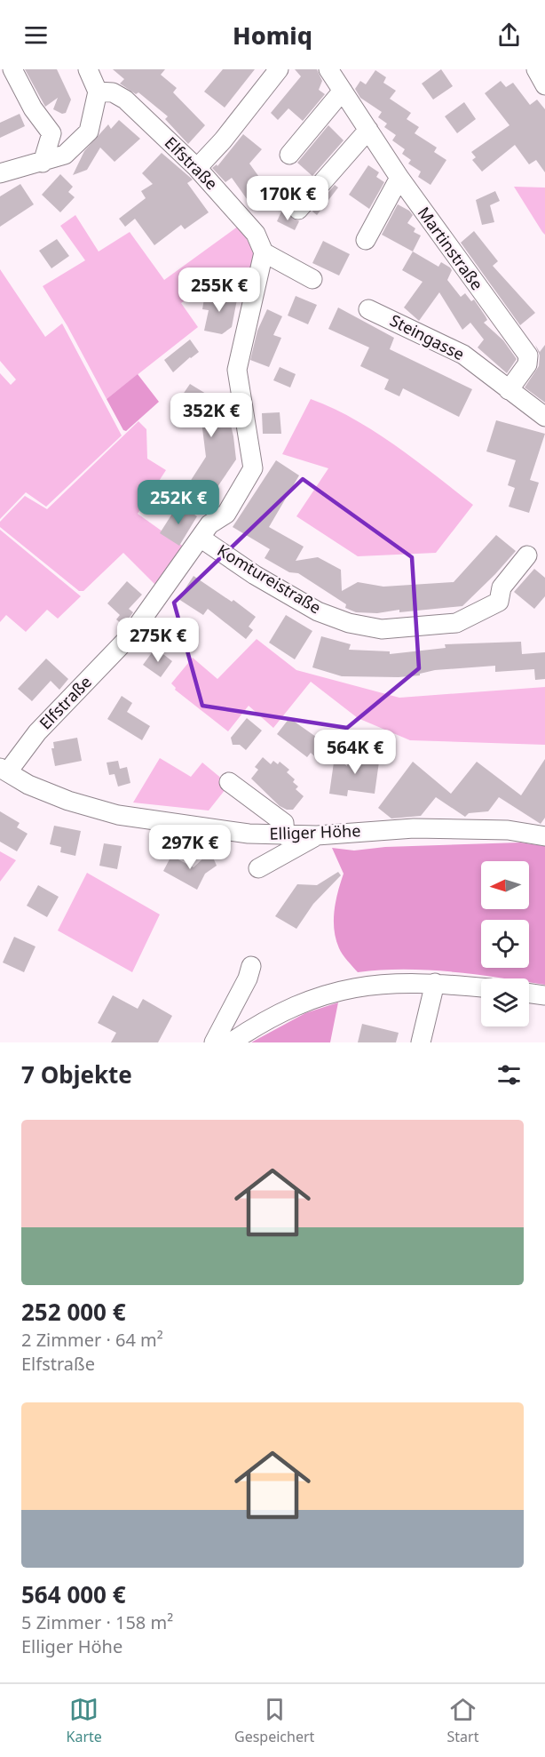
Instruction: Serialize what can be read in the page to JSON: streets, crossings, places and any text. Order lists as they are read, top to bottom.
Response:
{
  "streets": {
    "street": [
      "Elfstraße",
      "Martinstraße",
      "Steingasse",
      "Komtureistraße",
      "Elliger Höhe"
    ]
  },
  "crossings": [
    ["Elfstraße", "Komtureistraße"],
    ["Elfstraße", "Elliger Höhe"],
    ["Martinstraße", "Steingasse"]
  ],
  "north": "left",
  "page": {
    "header": "Homiq",
    "price": [
      "170K €",
      "255K €",
      "352K €",
      "252K €",
      "275K €",
      "564K €",
      "297K €"
    ],
    "heading": "7 Objekte",
    "list": [
      {
        "name": "252 000 €",
        "note": "2 Zimmer · 64 m² · Elfstraße"
      },
      {
        "name": "564 000 €",
        "note": "5 Zimmer · 158 m² · Elliger Höhe"
      }
    ],
    "tabs": ["Karte", "Gespeichert", "Start"]
  }
}
